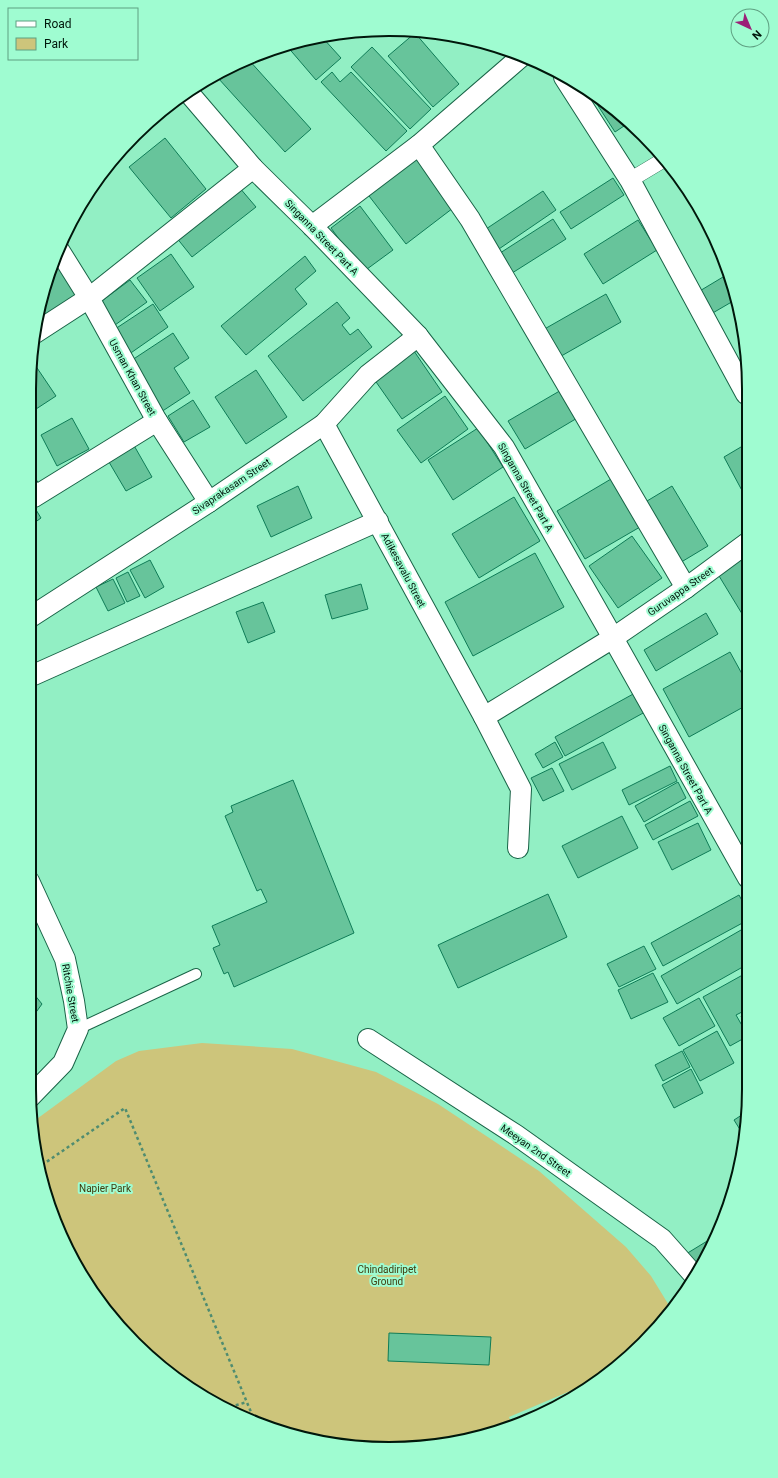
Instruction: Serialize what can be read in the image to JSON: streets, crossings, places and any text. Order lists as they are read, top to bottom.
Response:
{
  "streets": {
    "street": [
      "Singanna Street Part A",
      "Usman Khan Street",
      "Sivaprakasam Street",
      "Adikesavalu Street",
      "Guruvappa Street",
      "Ritchie Street",
      "Meeyan 2nd Street"
    ]
  },
  "crossings": [
    ["Singanna Street Part A", "Sivaprakasam Street"],
    ["Singanna Street Part A", "Guruvappa Street"],
    ["Usman Khan Street", "Sivaprakasam Street"],
    ["Sivaprakasam Street", "Adikesavalu Street"],
    ["Adikesavalu Street", "Guruvappa Street"]
  ],
  "parks": ["Napier Park", "Chindadiripet Ground"],
  "legend": ["Road", "Park"],
  "north": "bottom right"
}
